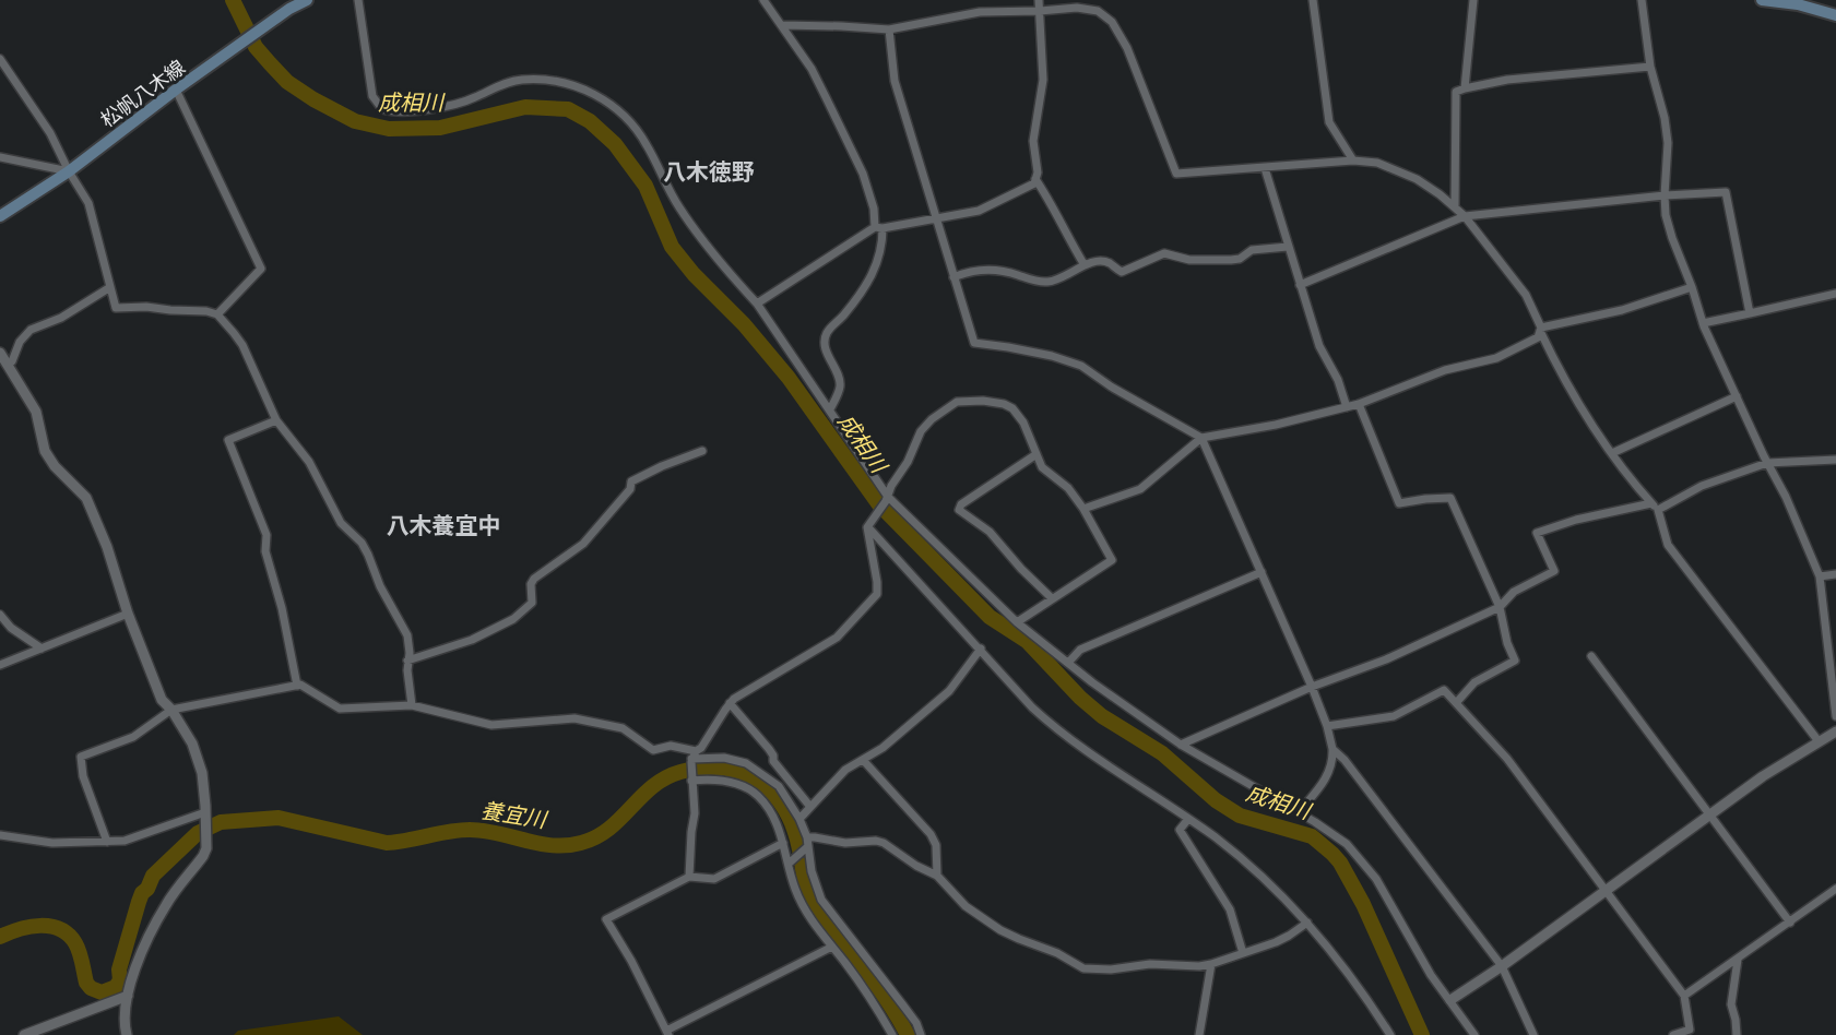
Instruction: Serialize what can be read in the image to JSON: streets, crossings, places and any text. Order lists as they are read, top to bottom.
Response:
{
  "streets": {
    "main road": ["松帆八木線"]
  },
  "districts": ["八木徳野", "八木養宜中"],
  "water": ["成相川", "養宜川"]
}
